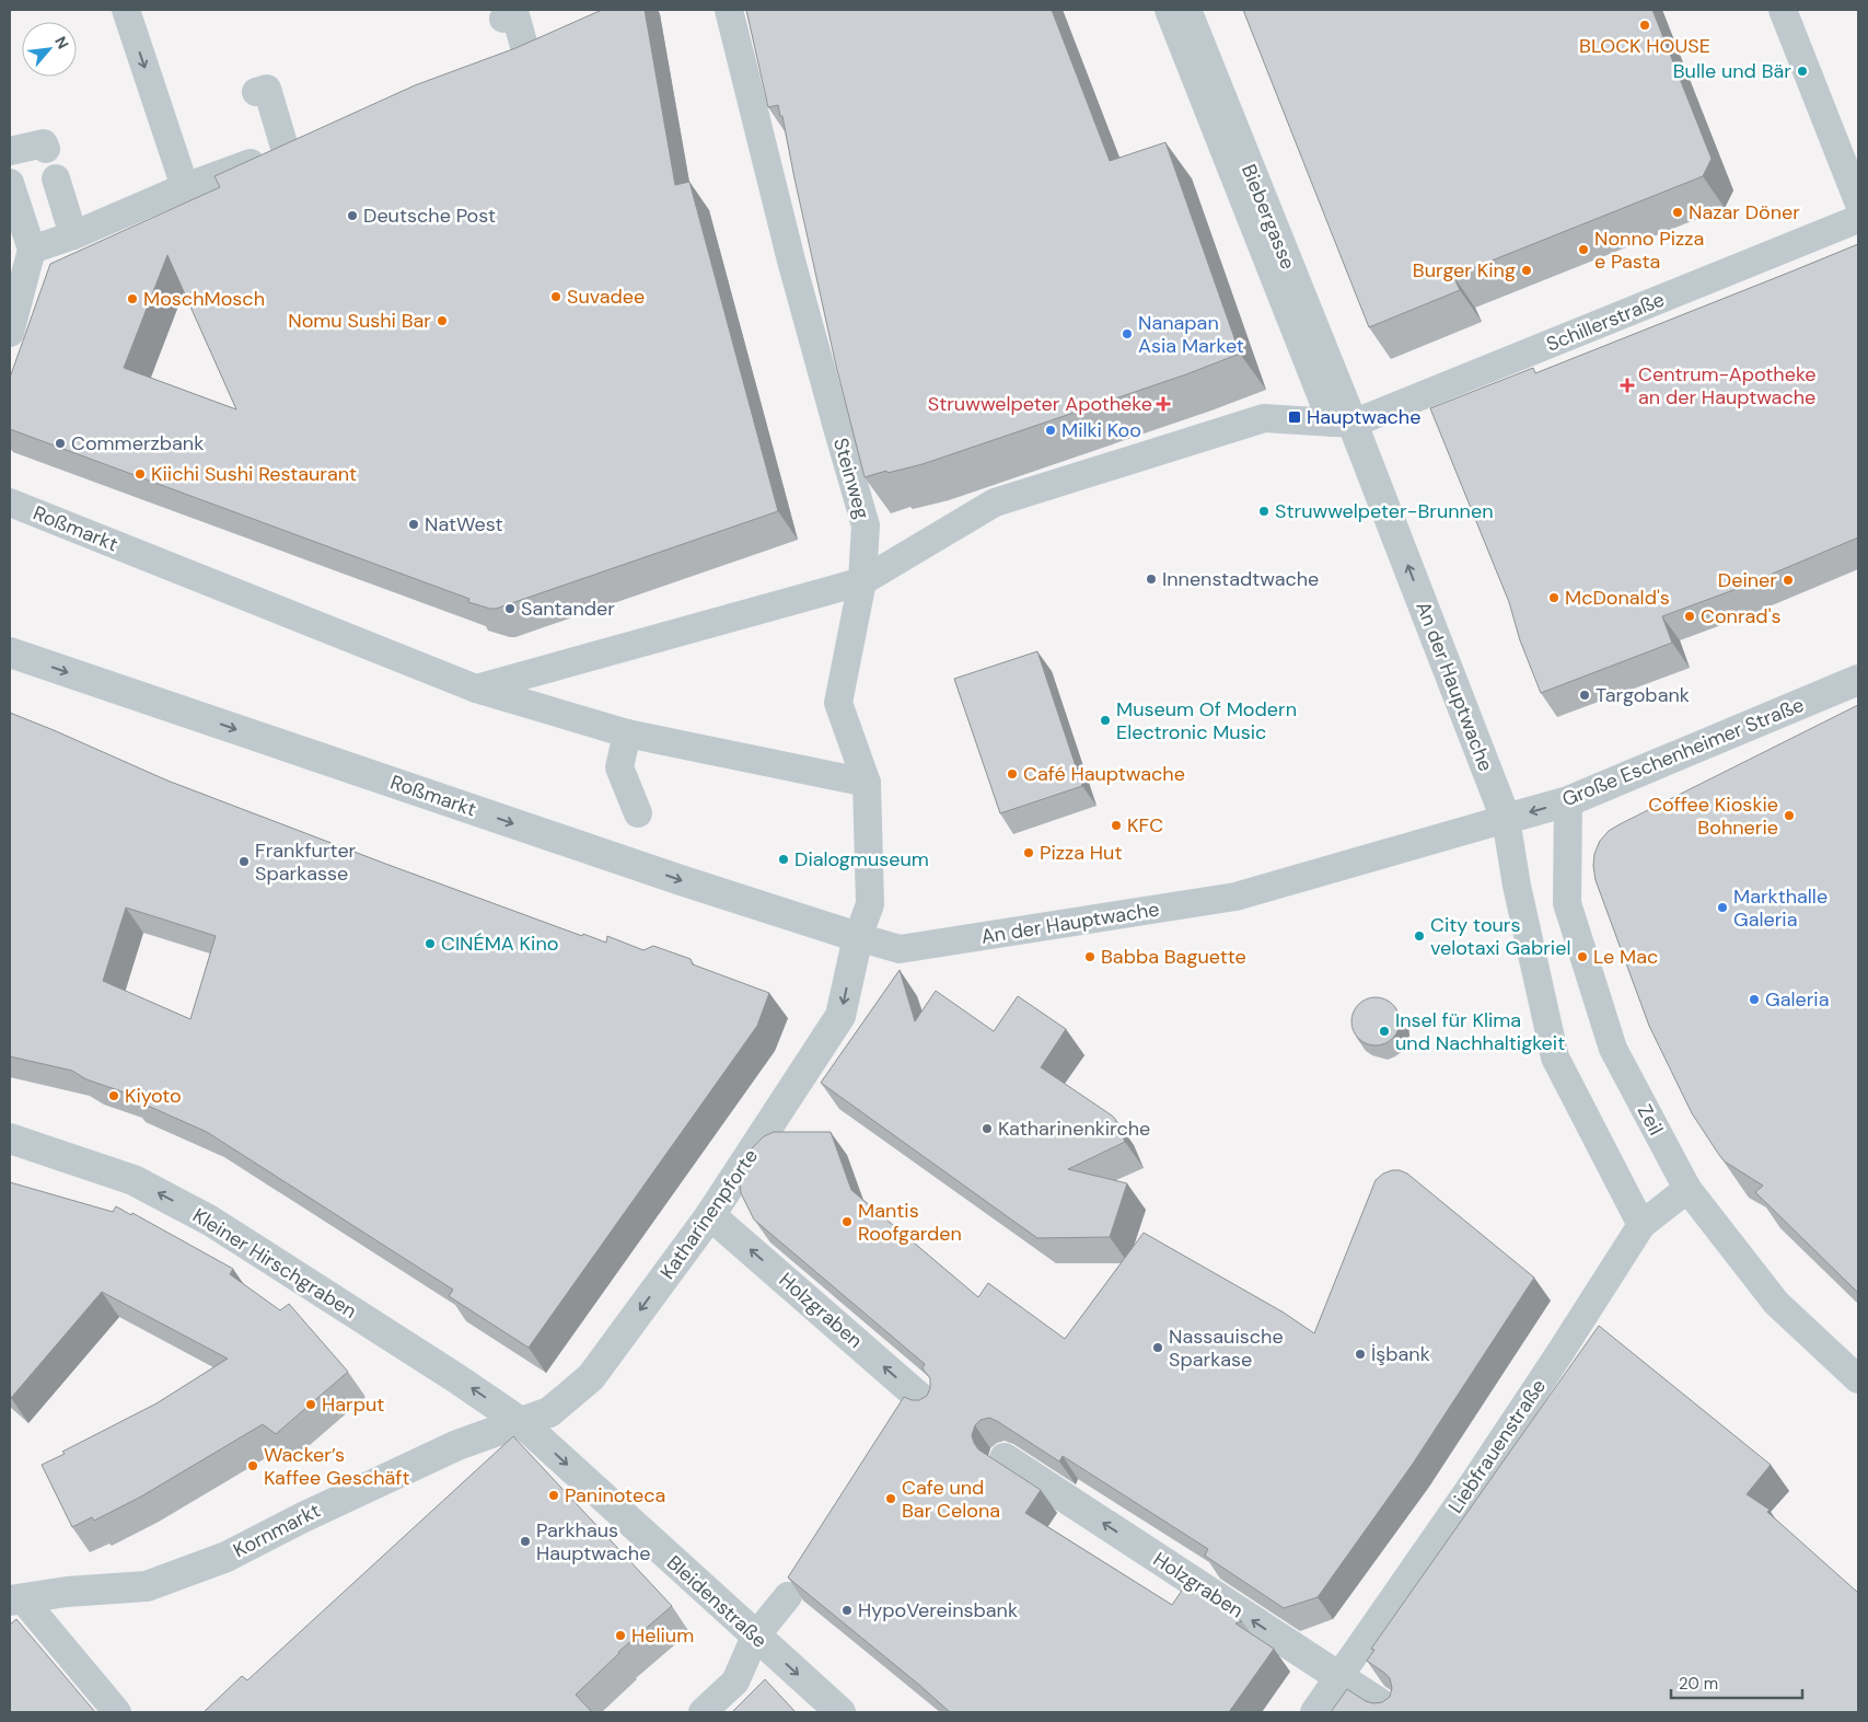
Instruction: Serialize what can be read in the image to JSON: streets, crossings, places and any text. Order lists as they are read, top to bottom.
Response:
{
  "streets": {
    "street": [
      "Biebergasse",
      "Schillerstraße",
      "Steinweg",
      "Roßmarkt",
      "An der Hauptwache",
      "Große Eschenheimer Straße",
      "Zeil",
      "Katharinenpforte",
      "Kleiner Hirschgraben",
      "Holzgraben",
      "Liebfrauenstraße",
      "Kornmarkt",
      "Bleidenstraße"
    ]
  },
  "crossings": [
    ["Biebergasse", "Schillerstraße"],
    ["Biebergasse", "An der Hauptwache"],
    ["Schillerstraße", "An der Hauptwache"],
    ["Steinweg", "Roßmarkt"],
    ["Steinweg", "An der Hauptwache"],
    ["Steinweg", "Katharinenpforte"],
    ["Roßmarkt", "An der Hauptwache"],
    ["Roßmarkt", "Katharinenpforte"],
    ["An der Hauptwache", "Große Eschenheimer Straße"],
    ["An der Hauptwache", "Katharinenpforte"],
    ["Große Eschenheimer Straße", "Zeil"],
    ["Zeil", "Liebfrauenstraße"],
    ["Katharinenpforte", "Kleiner Hirschgraben"],
    ["Katharinenpforte", "Holzgraben"],
    ["Katharinenpforte", "Kornmarkt"],
    ["Katharinenpforte", "Bleidenstraße"],
    ["Kleiner Hirschgraben", "Kornmarkt"],
    ["Kleiner Hirschgraben", "Bleidenstraße"],
    ["Holzgraben", "Liebfrauenstraße"],
    ["Kornmarkt", "Bleidenstraße"]
  ],
  "one_way": [
    "An der Hauptwache",
    "Katharinenpforte",
    "Kleiner Hirschgraben",
    "Holzgraben",
    "Bleidenstraße"
  ],
  "places": {
    "other": [
      "BLOCK HOUSE",
      "Bulle und Bär",
      "Nazar Döner",
      "Deutsche Post",
      "Nonno Pizza e Pasta",
      "Burger King",
      "Suvadee",
      "MoschMosch",
      "Nomu Sushi Bar",
      "Nanapan Asia Market",
      "Milki Koo",
      "Commerzbank",
      "Kiichi Sushi Restaurant",
      "Struwwelpeter-Brunnen",
      "NatWest",
      "Innenstadtwache",
      "Deiner",
      "McDonald's",
      "Santander",
      "Conrad's",
      "Targobank",
      "Museum Of Modern Electronic Music",
      "Café Hauptwache",
      "Coffee Kioskie Bohnerie",
      "KFC",
      "Pizza Hut",
      "Dialogmuseum",
      "Frankfurter Sparkasse",
      "Markthalle Galeria",
      "City tours velotaxi Gabriel",
      "CINÉMA Kino",
      "Babba Baguette",
      "Le Mac",
      "Galeria",
      "Insel für Klima und Nachhaltigkeit",
      "Kiyoto",
      "Katharinenkirche",
      "Mantis Roofgarden",
      "Nassauische Sparkase",
      "İşbank",
      "Harput",
      "Wacker’s Kaffee Geschäft",
      "Paninoteca",
      "Cafe und Bar Celona",
      "Parkhaus Hauptwache",
      "HypoVereinsbank",
      "Helium"
    ],
    "health": ["Centrum-Apotheke an der Hauptwache", "Struwwelpeter Apotheke"],
    "transit": ["Hauptwache"]
  },
  "scale_bar": "20 m",
  "north": "top right"
}
